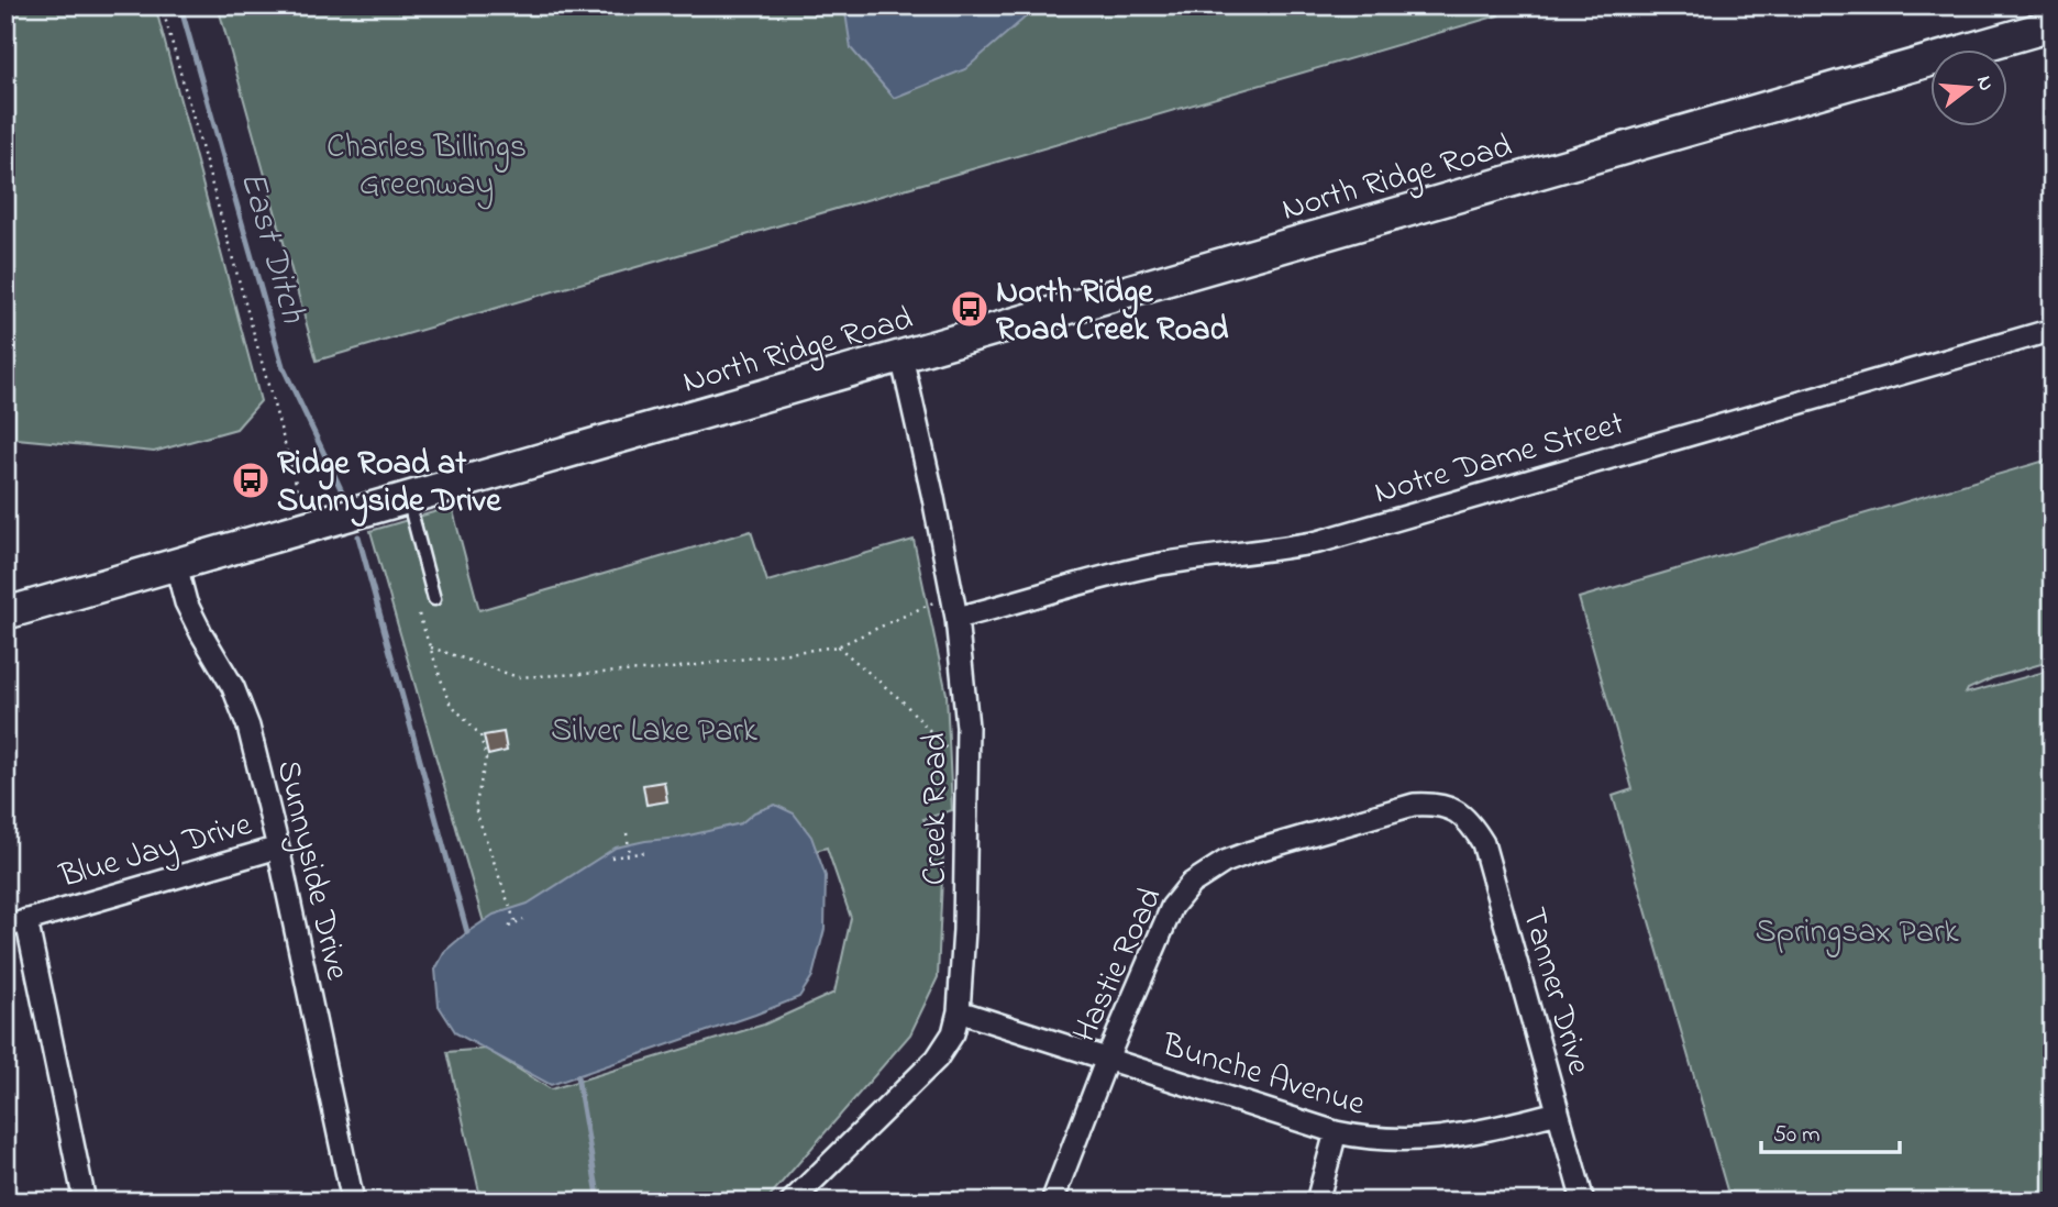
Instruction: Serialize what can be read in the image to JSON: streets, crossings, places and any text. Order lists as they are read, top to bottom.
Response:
{
  "streets": {
    "street": [
      "North Ridge Road",
      "Notre Dame Street",
      "Creek Road",
      "Blue Jay Drive",
      "Sunnyside Drive",
      "Hastie Road",
      "Tanner Drive",
      "Bunche Avenue"
    ]
  },
  "crossings": [
    ["North Ridge Road", "Creek Road"],
    ["North Ridge Road", "Sunnyside Drive"],
    ["Notre Dame Street", "Creek Road"],
    ["Creek Road", "Bunche Avenue"],
    ["Blue Jay Drive", "Sunnyside Drive"],
    ["Hastie Road", "Tanner Drive"],
    ["Hastie Road", "Bunche Avenue"],
    ["Tanner Drive", "Bunche Avenue"]
  ],
  "water": ["East Ditch"],
  "parks": ["Charles Billings Greenway", "Silver Lake Park", "Springsax Park"],
  "places": {
    "bus stop": ["North Ridge Road Creek Road", "Ridge Road at Sunnyside Drive"]
  },
  "scale_bar": "50 m",
  "north": "right"
}
